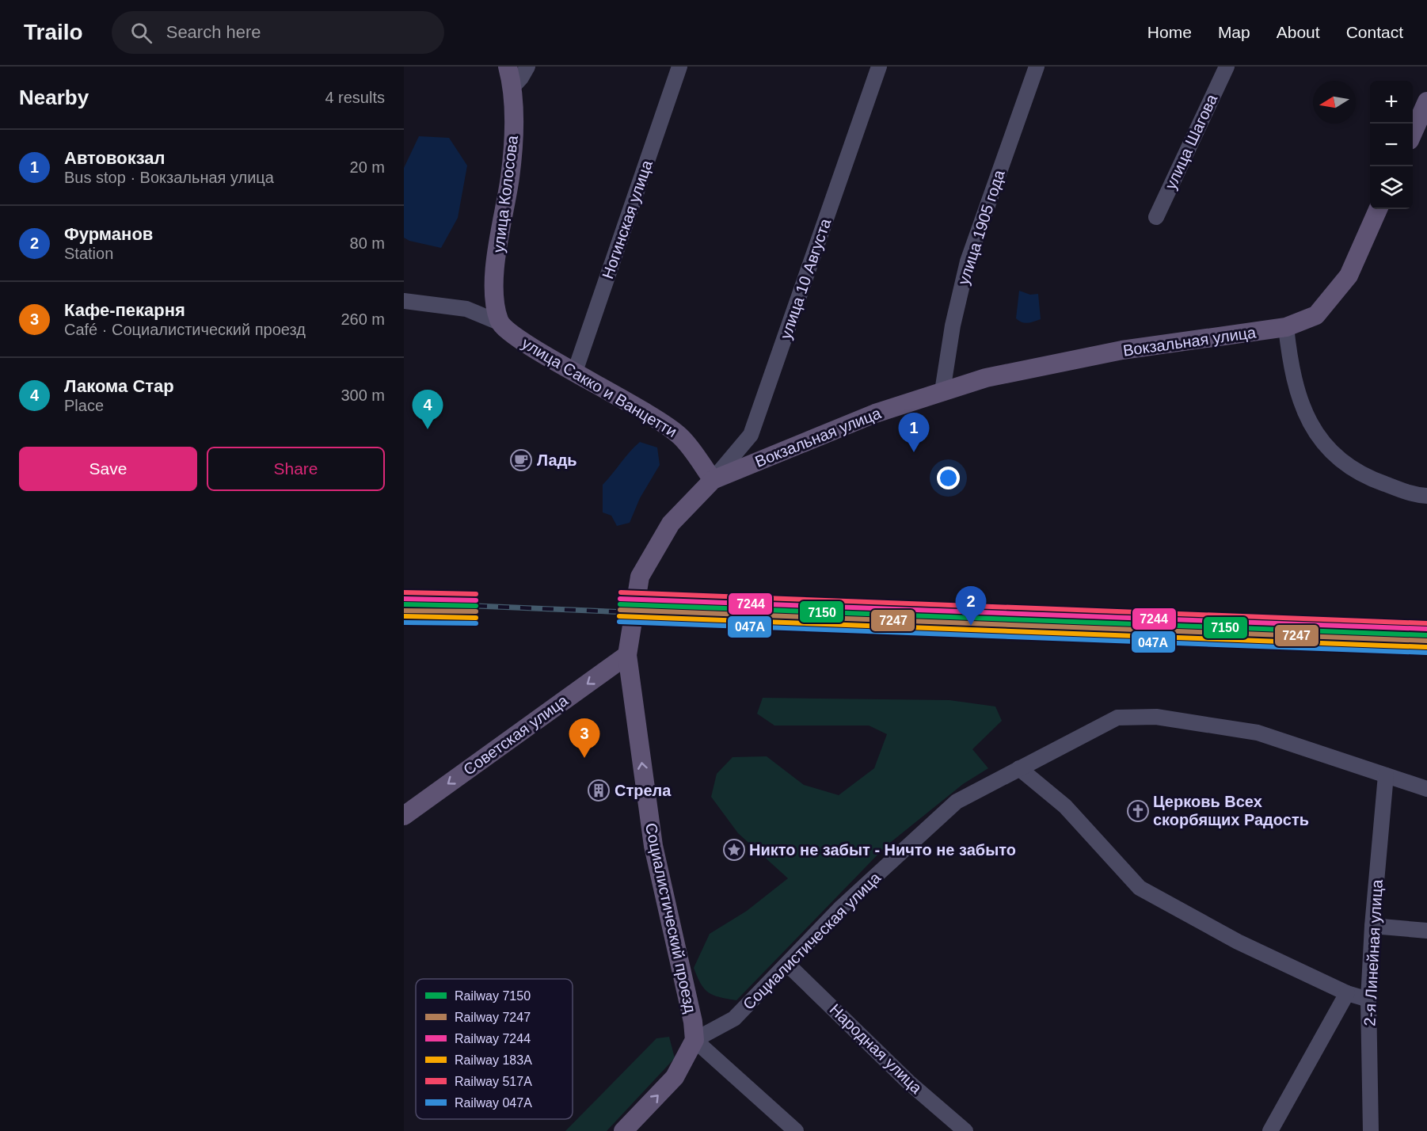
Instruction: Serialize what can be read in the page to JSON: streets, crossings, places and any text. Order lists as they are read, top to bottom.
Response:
{
  "streets": {
    "main road": [
      "улица Колосова",
      "Вокзальная улица",
      "улица Сакко и Ванцетти",
      "Советская улица",
      "Социалистический проезд"
    ],
    "street": [
      "улица Шагова",
      "Ногинская улица",
      "улица 1905 года",
      "улица 10 Августа",
      "Социалистическая улица",
      "2-я Линейная улица",
      "Народная улица"
    ]
  },
  "crossings": [
    ["улица Колосова", "улица Сакко и Ванцетти"],
    ["Ногинская улица", "улица Сакко и Ванцетти"],
    ["улица 1905 года", "Вокзальная улица"],
    ["улица 10 Августа", "Вокзальная улица"],
    ["улица 10 Августа", "улица Сакко и Ванцетти"],
    ["Вокзальная улица", "улица Сакко и Ванцетти"],
    ["Вокзальная улица", "Советская улица"],
    ["Вокзальная улица", "Социалистический проезд"],
    ["Советская улица", "Социалистический проезд"],
    ["Социалистический проезд", "Социалистическая улица"],
    ["Социалистическая улица", "2-я Линейная улица"],
    ["Социалистическая улица", "Народная улица"]
  ],
  "one_way": ["Советская улица", "Социалистический проезд"],
  "places": {
    "cafe": ["Ладь"],
    "building": ["Стрела"],
    "church": ["Церковь Всех скорбящих Радость"],
    "place": ["Никто не забыт - Ничто не забыто"]
  },
  "lines": [
    "rail line 517А",
    "rail line 7244",
    "rail line 7150",
    "rail line 7247",
    "rail line 183А",
    "rail line 047А"
  ],
  "legend": [
    "Railway 7150",
    "Railway 7247",
    "Railway 7244",
    "Railway 183А",
    "Railway 517А",
    "Railway 047А"
  ],
  "north": "left",
  "page": {
    "header": "Trailo",
    "search": "Search here",
    "nav": [
      "Home",
      "Map",
      "About",
      "Contact"
    ],
    "heading": ["Nearby", "4 results"],
    "map_buttons": ["+", "−"],
    "list": [
      {
        "mark": "1",
        "name": "Автовокзал",
        "note": "Bus stop · Вокзальная улица",
        "value": "20 m"
      },
      {
        "mark": "2",
        "name": "Фурманов",
        "note": "Station",
        "value": "80 m"
      },
      {
        "mark": "3",
        "name": "Кафе-пекарня",
        "note": "Café · Социалистический проезд",
        "value": "260 m"
      },
      {
        "mark": "4",
        "name": "Лакома Стар",
        "note": "Place",
        "value": "300 m"
      }
    ],
    "pins": [
      "4",
      "1",
      "2",
      "3"
    ],
    "buttons": ["Save", "Share"]
  }
}
